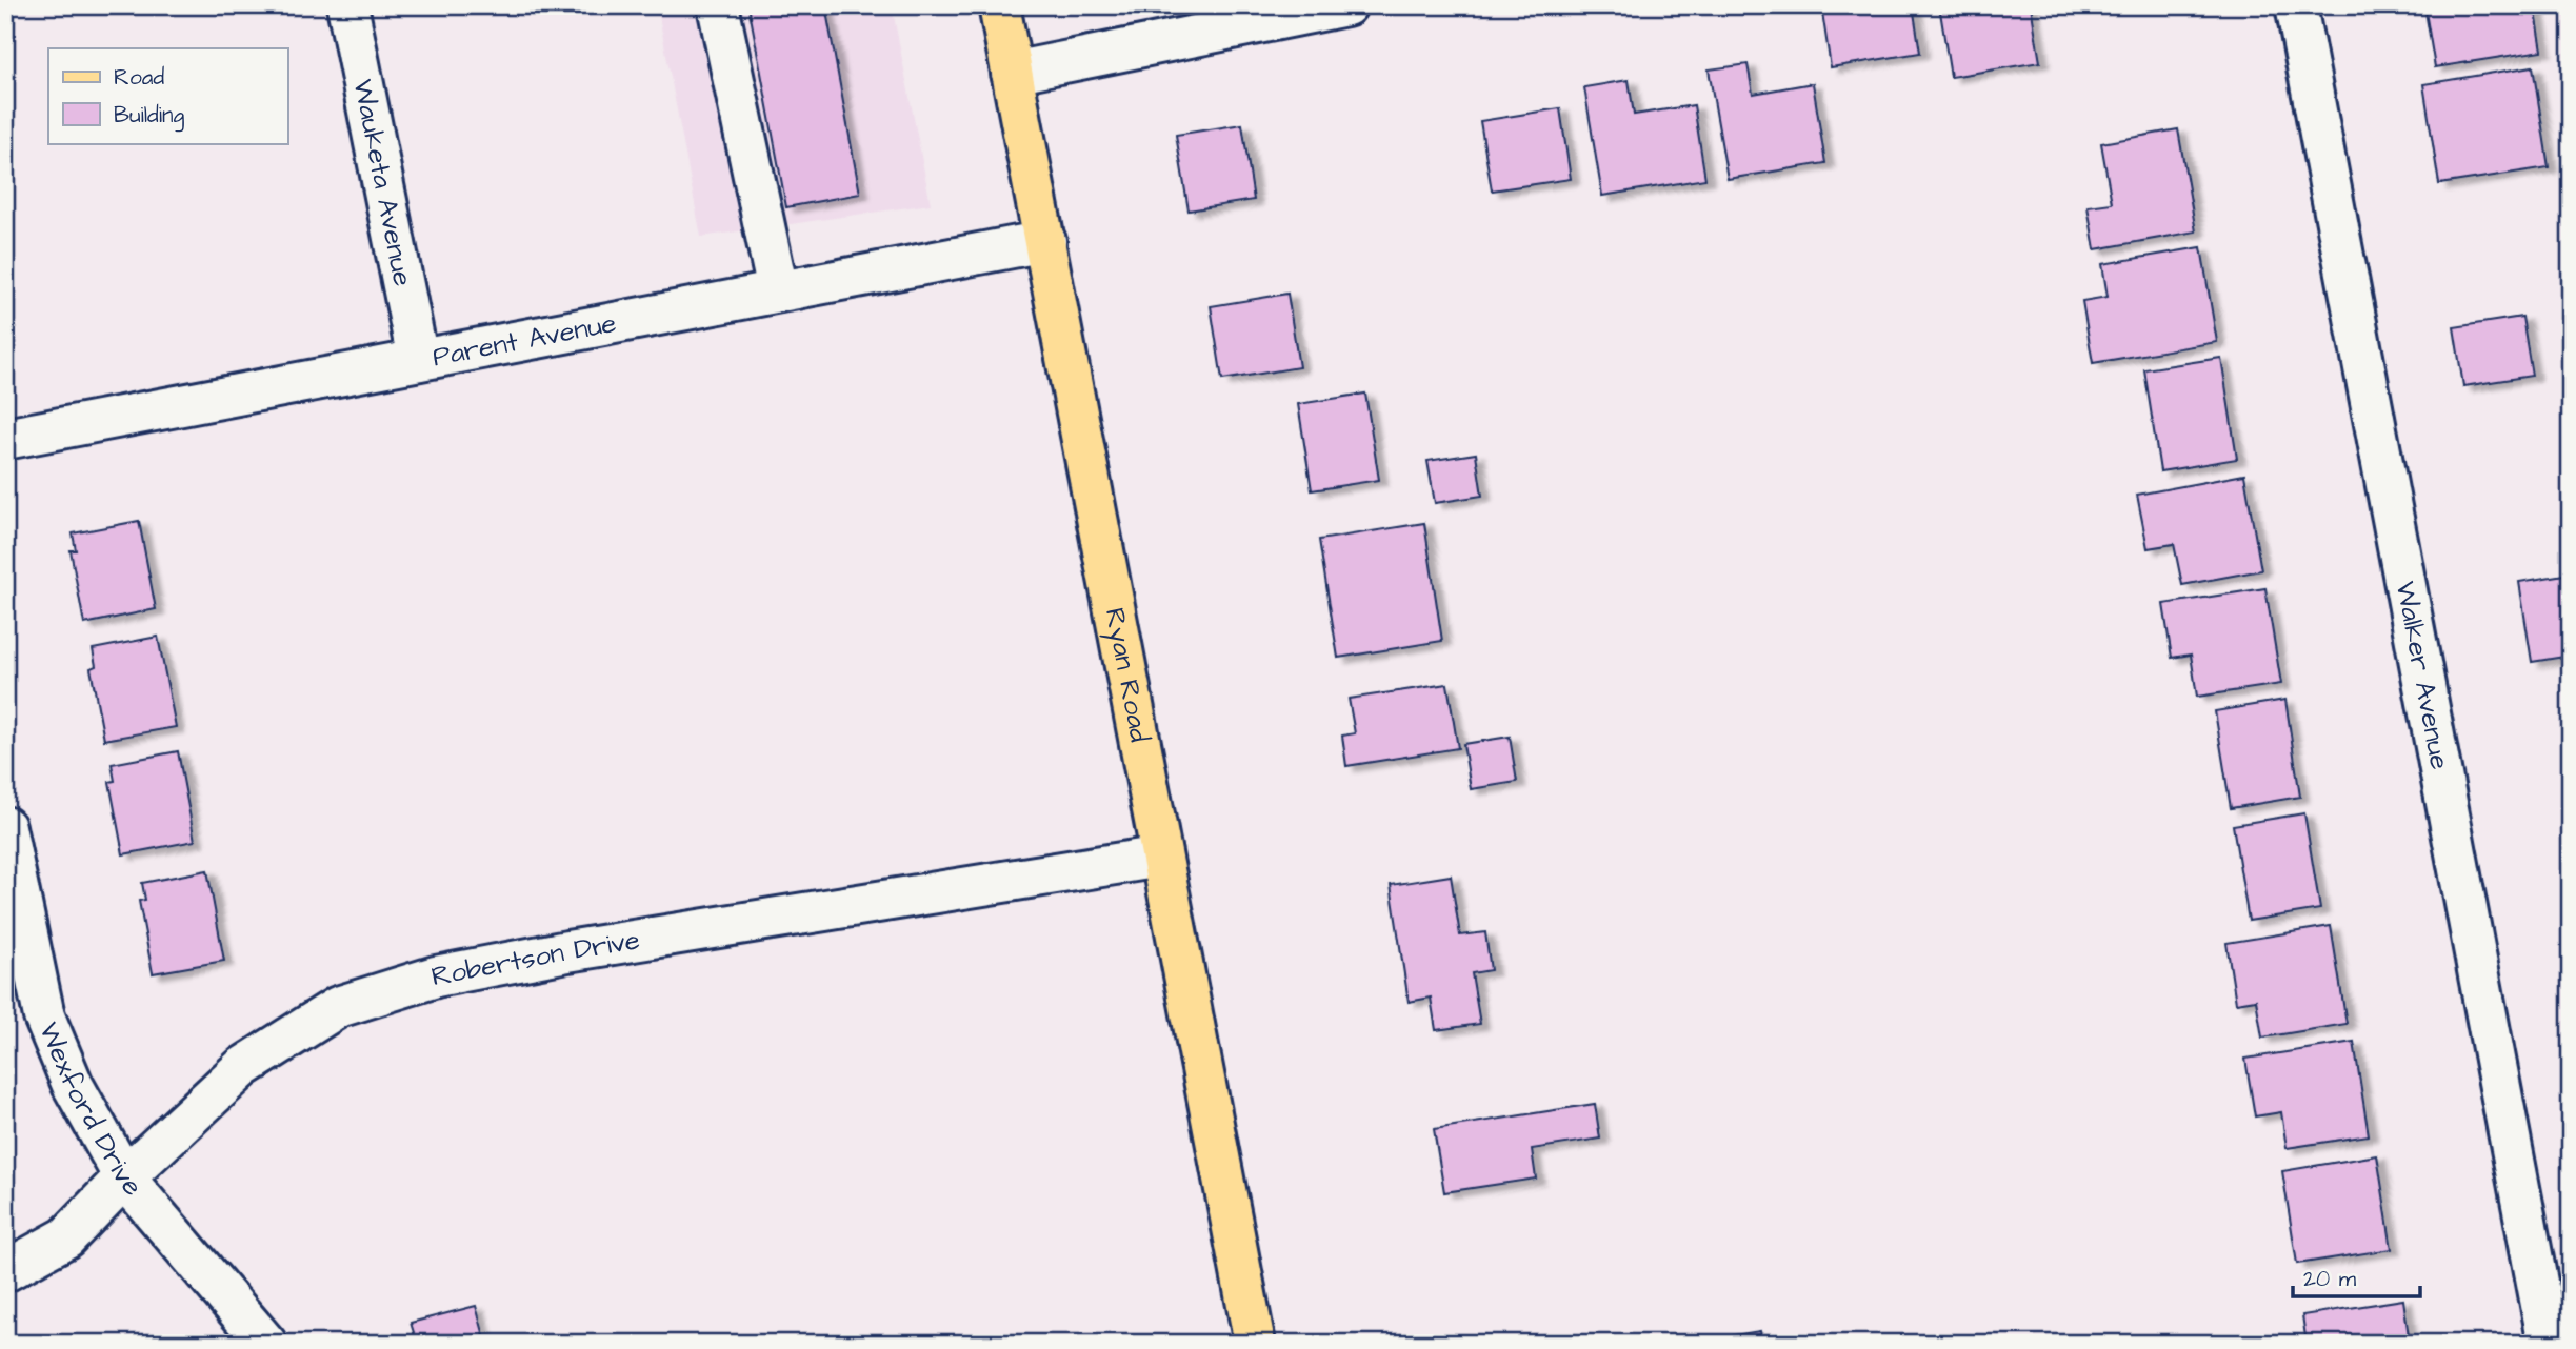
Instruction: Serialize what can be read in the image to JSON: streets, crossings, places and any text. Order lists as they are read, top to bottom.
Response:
{
  "streets": {
    "main road": ["Ryan Road"],
    "street": [
      "Wauketa Avenue",
      "Parent Avenue",
      "Walker Avenue",
      "Robertson Drive",
      "Wexford Drive"
    ]
  },
  "crossings": [
    ["Wauketa Avenue", "Parent Avenue"],
    ["Parent Avenue", "Ryan Road"],
    ["Ryan Road", "Robertson Drive"],
    ["Robertson Drive", "Wexford Drive"]
  ],
  "legend": ["Road", "Building"],
  "scale_bar": "20 m"
}
